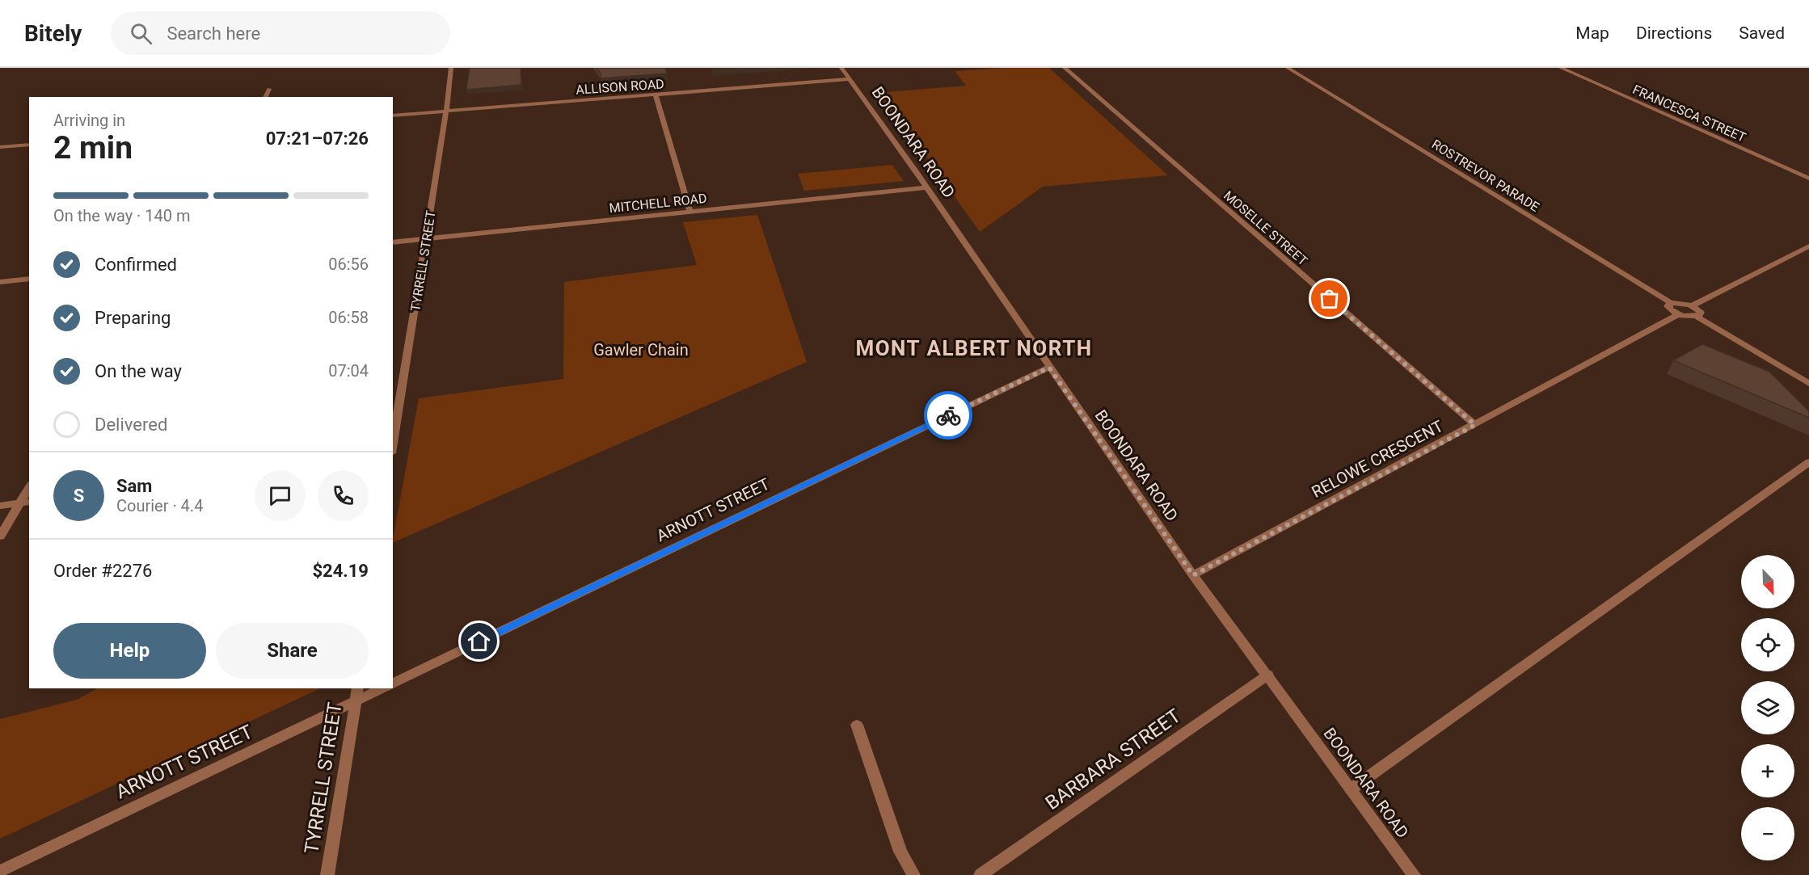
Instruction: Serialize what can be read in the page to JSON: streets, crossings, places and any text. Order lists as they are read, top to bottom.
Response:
{
  "streets": {
    "street": [
      "ALLISON ROAD",
      "FRANCESCA STREET",
      "BOONDARA ROAD",
      "ROSTREVOR PARADE",
      "MITCHELL ROAD",
      "MOSELLE STREET",
      "TYRRELL STREET",
      "RELOWE CRESCENT",
      "ARNOTT STREET",
      "BARBARA STREET"
    ]
  },
  "crossings": [
    ["ALLISON ROAD", "BOONDARA ROAD"],
    ["ALLISON ROAD", "TYRRELL STREET"],
    ["BOONDARA ROAD", "MITCHELL ROAD"],
    ["BOONDARA ROAD", "RELOWE CRESCENT"],
    ["BOONDARA ROAD", "ARNOTT STREET"],
    ["BOONDARA ROAD", "BARBARA STREET"],
    ["MITCHELL ROAD", "TYRRELL STREET"],
    ["MOSELLE STREET", "RELOWE CRESCENT"],
    ["TYRRELL STREET", "ARNOTT STREET"]
  ],
  "districts": ["MONT ALBERT NORTH"],
  "parks": ["Gawler Chain"],
  "north": "bottom right",
  "page": {
    "header": "Bitely",
    "search": "Search here",
    "nav": ["Map", "Directions", "Saved"],
    "heading": ["2 min", "Arriving in", "07:21–07:26"],
    "panel": [
      "Sam",
      "Courier · 4.4",
      "Order #2276",
      "$24.19"
    ],
    "bar": "On the way · 140 m",
    "list": [
      ["Confirmed", "06:56"],
      ["Preparing", "06:58"],
      ["On the way", "07:04"],
      "Delivered"
    ],
    "round": "S",
    "map_buttons": ["+", "−"],
    "buttons": ["Help", "Share"]
  }
}
